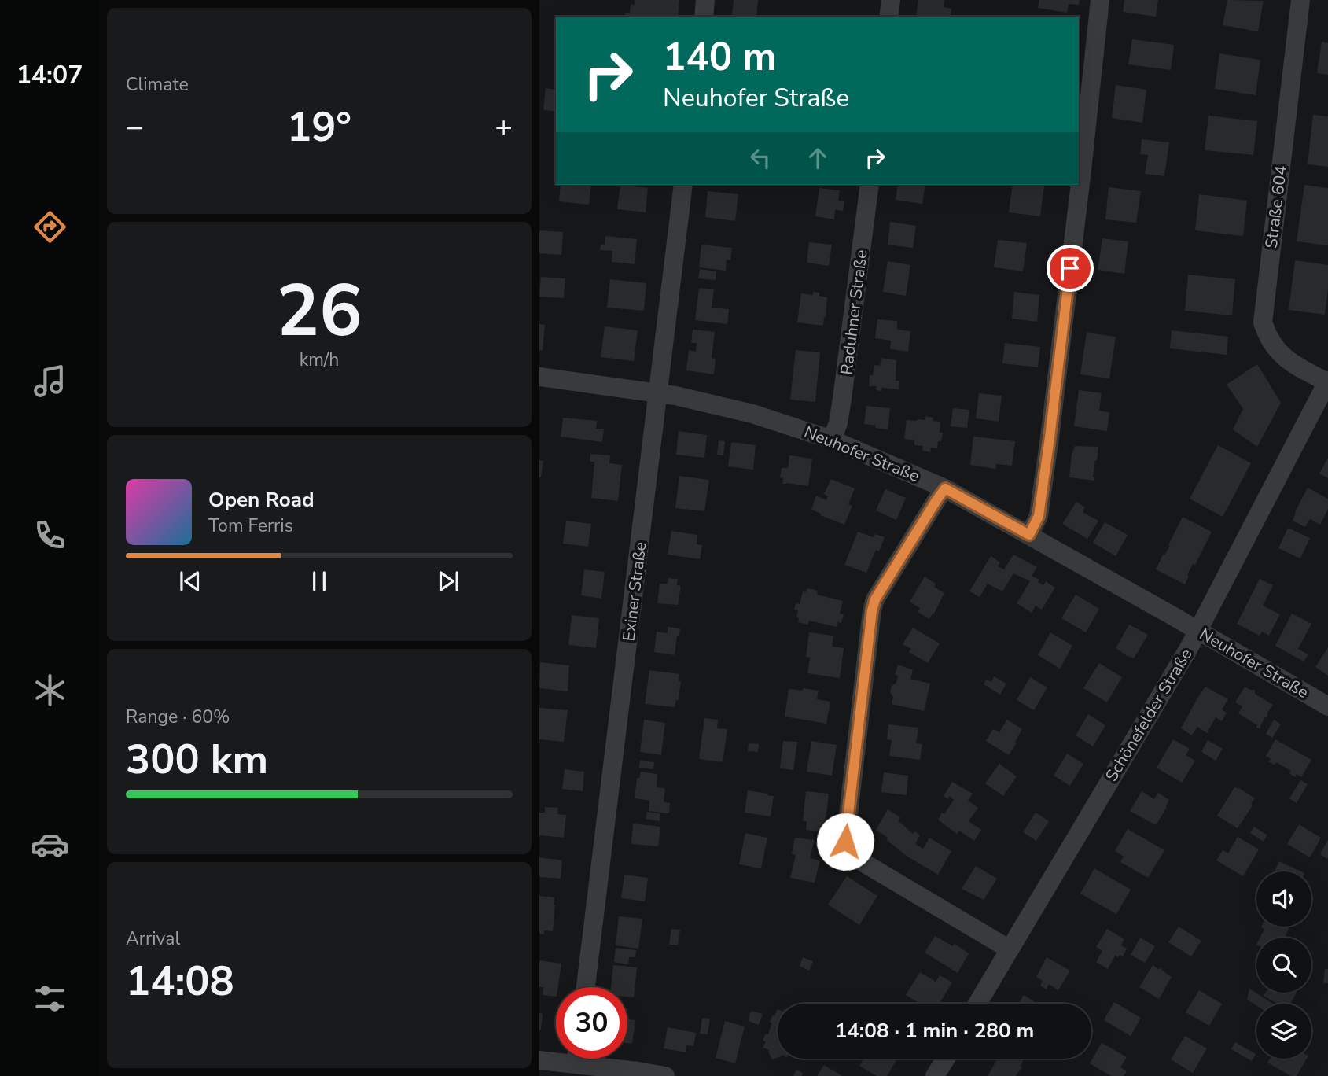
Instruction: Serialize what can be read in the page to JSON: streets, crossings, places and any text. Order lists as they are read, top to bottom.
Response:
{
  "streets": {
    "street": [
      "Straße 604",
      "Raduhner Straße",
      "Neuhofer Straße",
      "Exiner Straße",
      "Schönefelder Straße"
    ]
  },
  "crossings": [
    ["Straße 604", "Schönefelder Straße"],
    ["Raduhner Straße", "Neuhofer Straße"],
    ["Neuhofer Straße", "Exiner Straße"],
    ["Neuhofer Straße", "Schönefelder Straße"]
  ],
  "page": {
    "tabs": "14:07",
    "tile": [
      "Climate",
      ["26", "km/h"],
      ["Range · 60%", "300 km"],
      ["Arrival", "14:08"]
    ],
    "turn": ["140 m", "Neuhofer Straße"],
    "heat": ["−", "19°", "+"],
    "song": ["Open Road", "Tom Ferris"],
    "limit": "30",
    "trip": "14:08 · 1 min · 280 m"
  }
}
